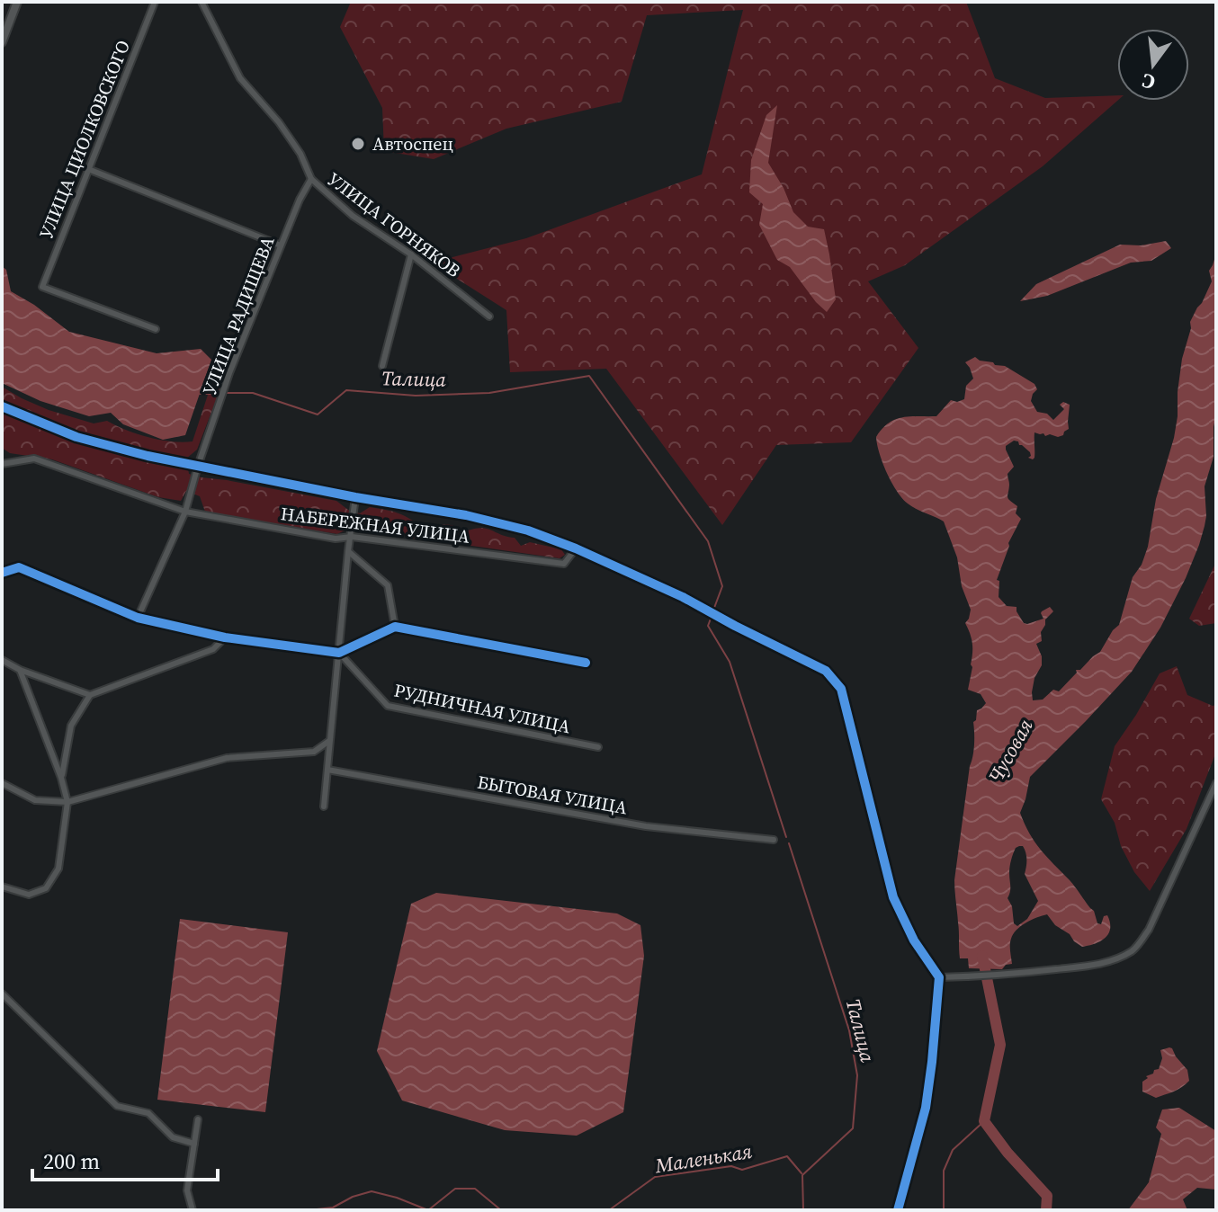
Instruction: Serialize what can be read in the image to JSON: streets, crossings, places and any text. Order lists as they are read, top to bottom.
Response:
{
  "streets": {
    "street": [
      "УЛИЦА ЦИОЛКОВСКОГО",
      "УЛИЦА ГОРНЯКОВ",
      "УЛИЦА РАДИЩЕВА",
      "НАБЕРЕЖНАЯ УЛИЦА",
      "РУДНИЧНАЯ УЛИЦА",
      "БЫТОВАЯ УЛИЦА"
    ]
  },
  "crossings": [
    ["УЛИЦА ГОРНЯКОВ", "УЛИЦА РАДИЩЕВА"],
    ["УЛИЦА РАДИЩЕВА", "НАБЕРЕЖНАЯ УЛИЦА"]
  ],
  "water": ["Талица", "Чусовая", "Маленькая"],
  "places": ["Автоспец"],
  "scale_bar": "200 m",
  "north": "bottom"
}
